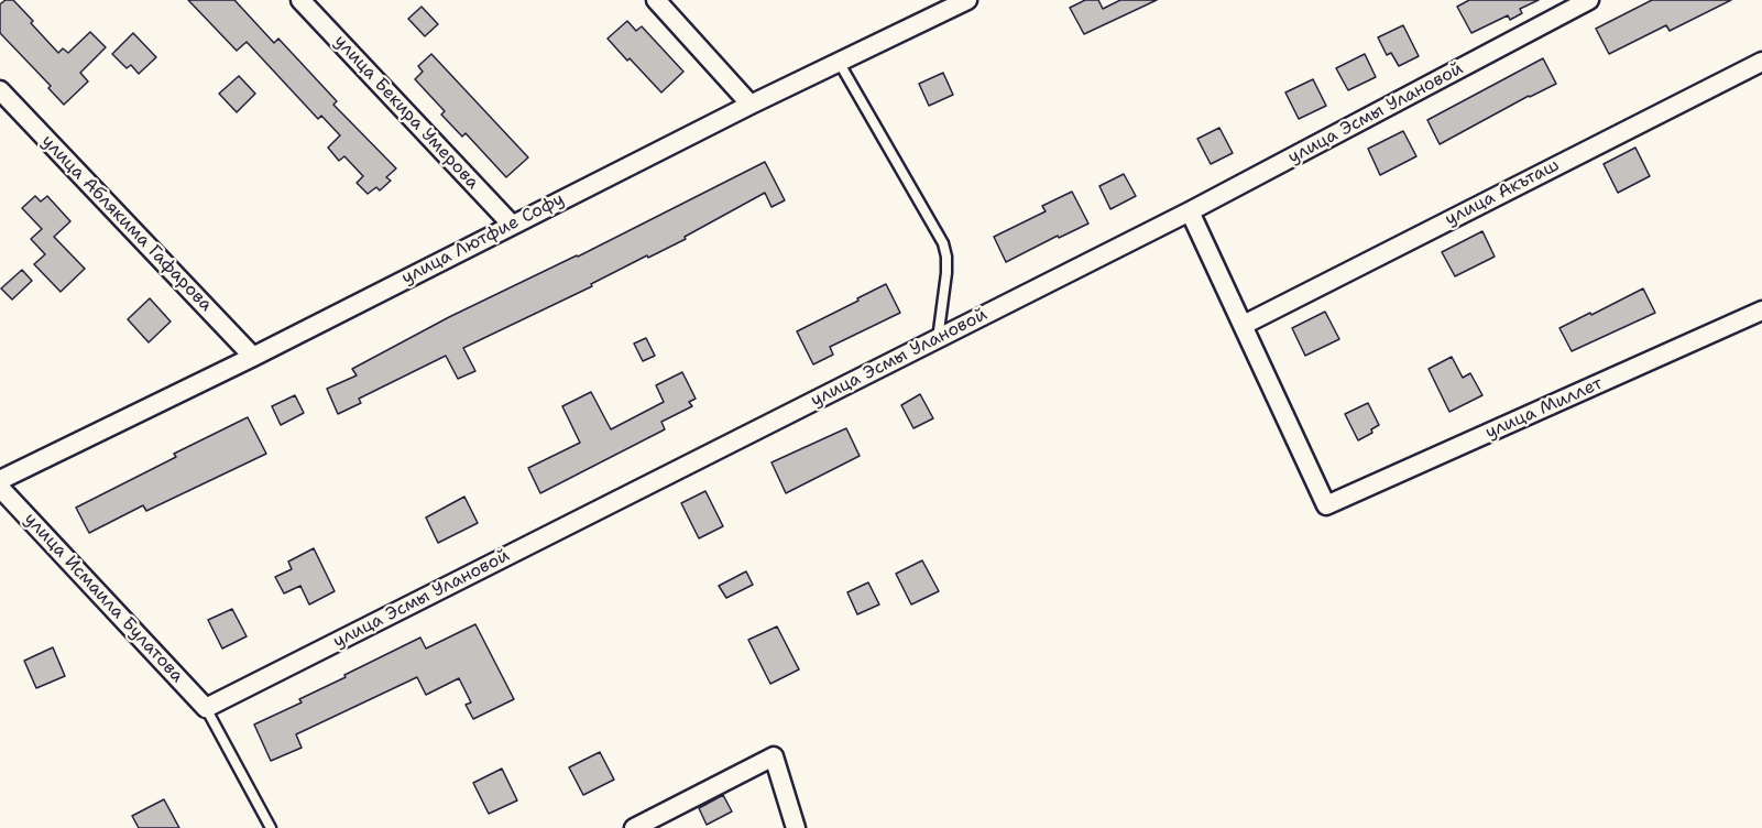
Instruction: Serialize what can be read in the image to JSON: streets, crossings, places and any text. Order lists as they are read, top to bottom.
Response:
{
  "streets": {
    "street": [
      "улица Бекира Умерова",
      "улица Эсмы Улановой",
      "улица Акъташ",
      "улица Аблякима Гафарова",
      "улица Лютфие Софу",
      "улица Миллет",
      "улица Исмаила Булатова"
    ]
  },
  "crossings": [
    ["улица Бекира Умерова", "улица Лютфие Софу"],
    ["улица Эсмы Улановой", "улица Исмаила Булатова"],
    ["улица Акъташ", "улица Миллет"],
    ["улица Аблякима Гафарова", "улица Лютфие Софу"]
  ]
}
